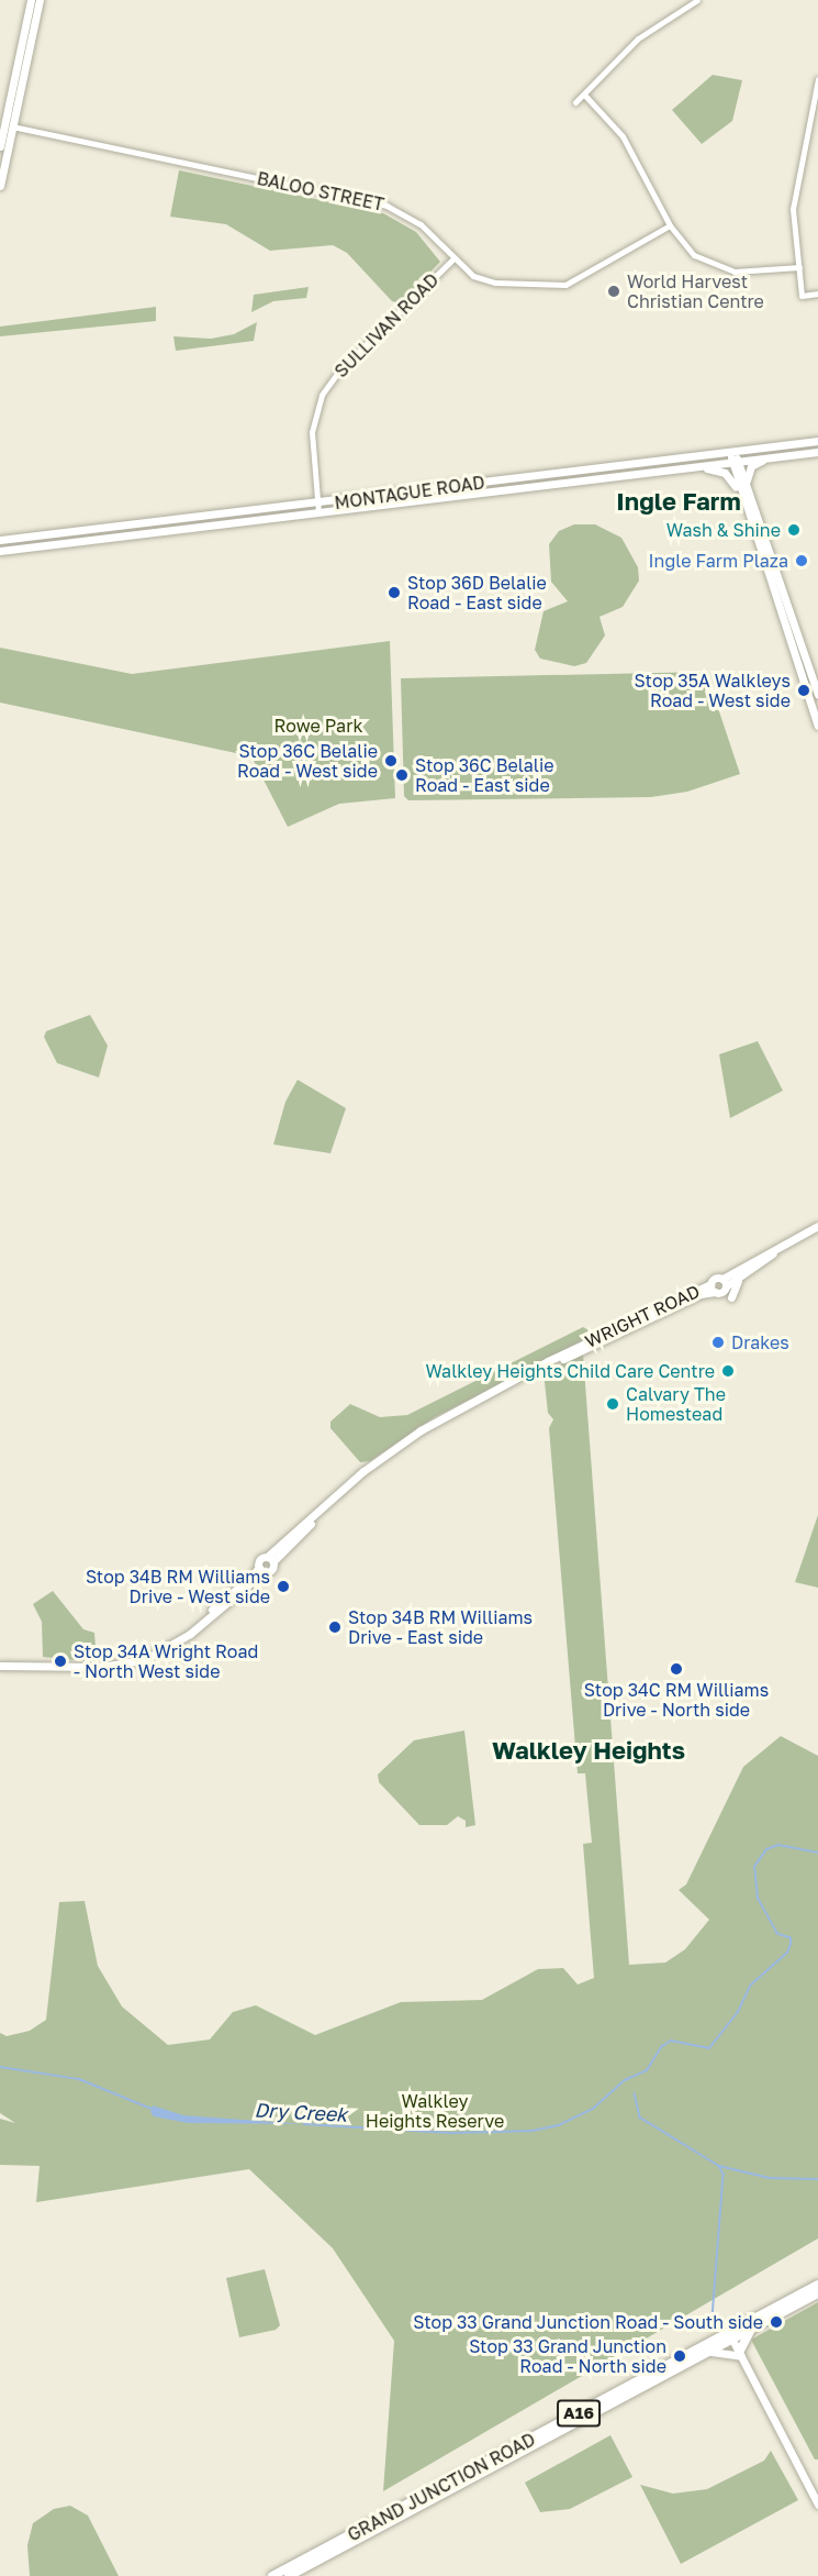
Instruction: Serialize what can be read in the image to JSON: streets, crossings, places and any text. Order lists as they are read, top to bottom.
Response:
{
  "streets": {
    "highway": ["A16", "GRAND JUNCTION ROAD"],
    "main road": ["MONTAGUE ROAD", "WRIGHT ROAD"],
    "street": ["BALOO STREET", "SULLIVAN ROAD"]
  },
  "crossings": [
    ["BALOO STREET", "SULLIVAN ROAD"],
    ["SULLIVAN ROAD", "MONTAGUE ROAD"]
  ],
  "districts": ["Ingle Farm", "Walkley Heights"],
  "water": ["Dry Creek"],
  "parks": ["Rowe Park", "Walkley Heights Reserve"],
  "places": [
    "World Harvest Christian Centre",
    "Wash & Shine",
    "Ingle Farm Plaza",
    "Stop 36D Belalie Road - East side",
    "Stop 35A Walkleys Road - West side",
    "Stop 36C Belalie Road - West side",
    "Stop 36C Belalie Road - East side",
    "Drakes",
    "Walkley Heights Child Care Centre",
    "Calvary The Homestead",
    "Stop 34B RM Williams Drive - West side",
    "Stop 34B RM Williams Drive - East side",
    "Stop 34A Wright Road - North West side",
    "Stop 34C RM Williams Drive - North side",
    "Stop 33 Grand Junction Road - South side",
    "Stop 33 Grand Junction Road - North side"
  ]
}
